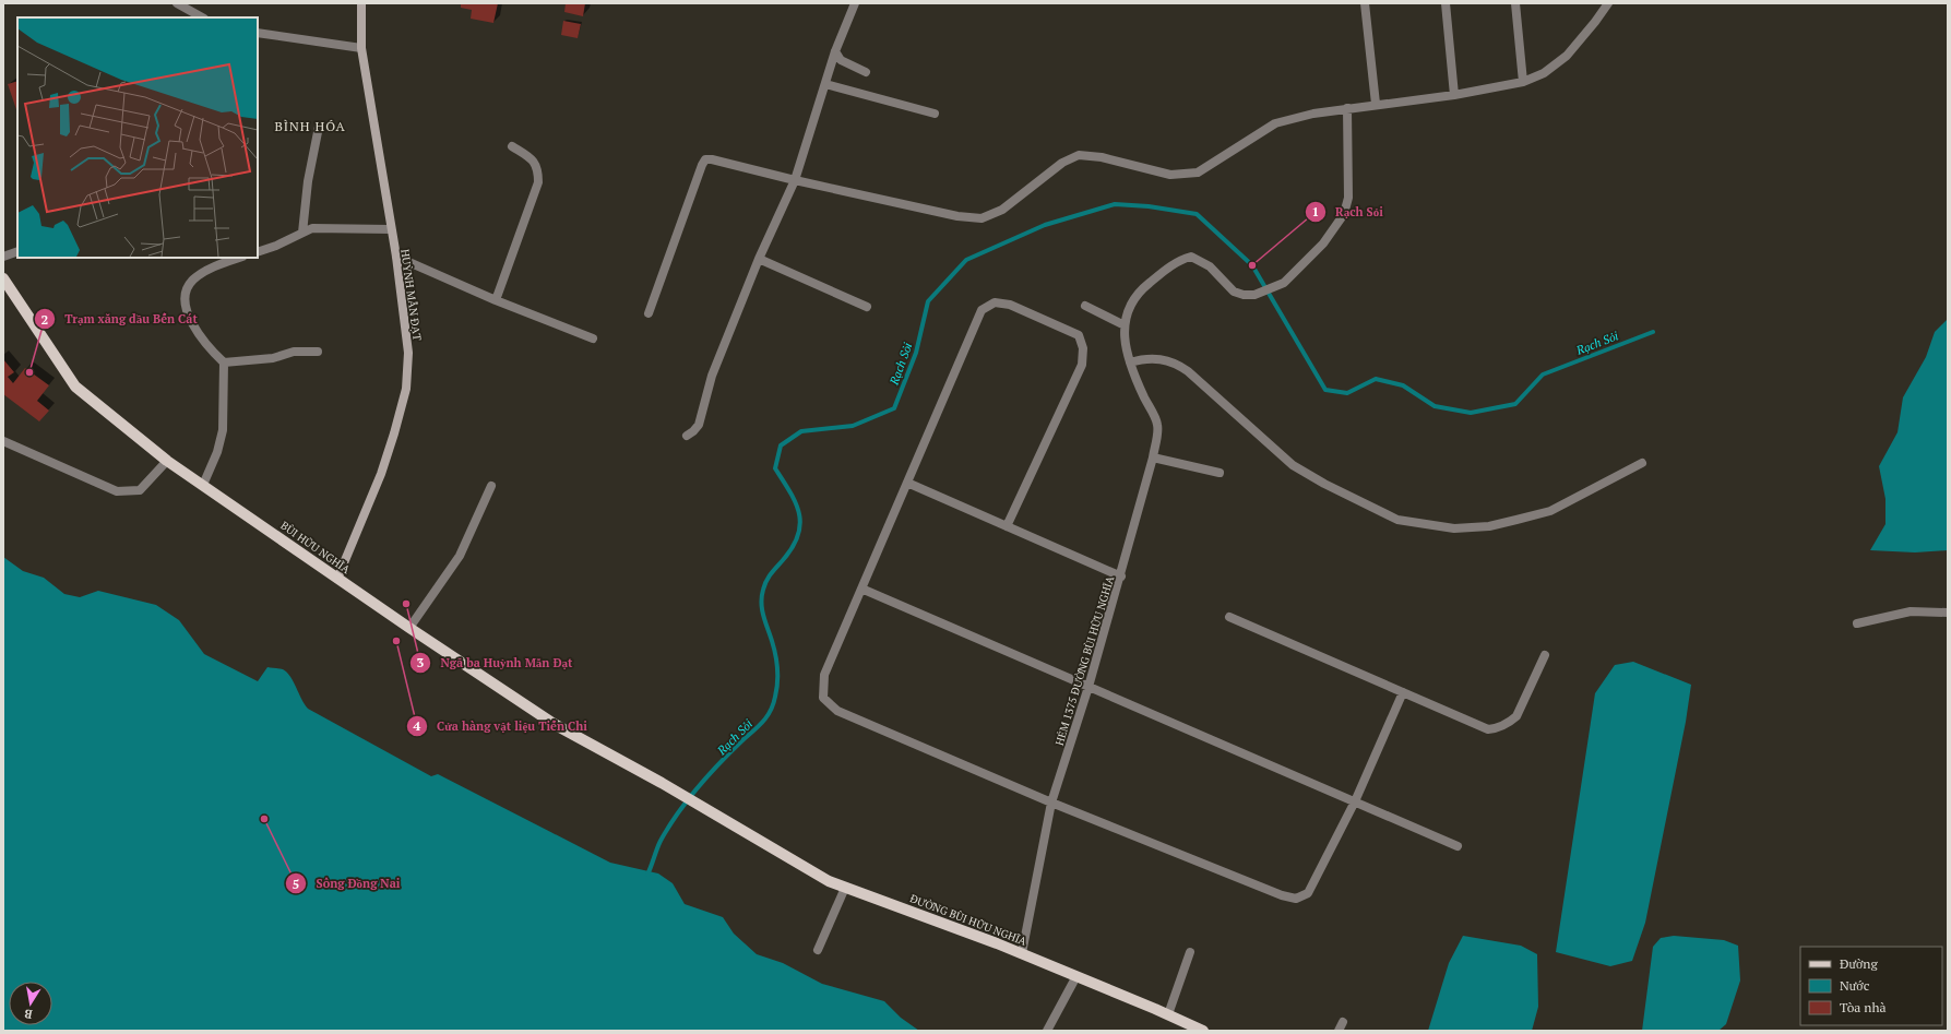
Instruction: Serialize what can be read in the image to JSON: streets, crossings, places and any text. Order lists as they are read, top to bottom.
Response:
{
  "streets": {
    "main road": ["HUỲNH MẪN ĐẠT", "BÙI HỮU NGHĨA", "ĐƯỜNG BÙI HỮU NGHĨA"],
    "street": ["HẺM 1375 ĐƯỜNG BÙI HỮU NGHĨA"]
  },
  "crossings": [
    ["HUỲNH MẪN ĐẠT", "BÙI HỮU NGHĨA"],
    ["BÙI HỮU NGHĨA", "ĐƯỜNG BÙI HỮU NGHĨA"],
    ["HẺM 1375 ĐƯỜNG BÙI HỮU NGHĨA", "ĐƯỜNG BÙI HỮU NGHĨA"]
  ],
  "districts": ["BÌNH HÓA"],
  "water": ["Rạch Sỏi"],
  "places": [
    "Rạch Sỏi",
    "Trạm xăng dầu Bến Cát",
    "Ngã ba Huỳnh Mẫn Đạt",
    "Cửa hàng vật liệu Tiến Chi",
    "Sông Đồng Nai"
  ],
  "legend": ["Đường", "Nước", "Tòa nhà"],
  "north": "bottom"
}
